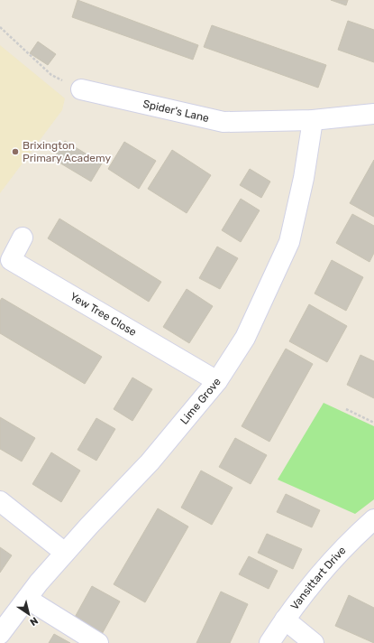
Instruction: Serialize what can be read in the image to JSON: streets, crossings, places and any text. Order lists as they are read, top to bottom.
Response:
{
  "streets": {
    "street": [
      "Spider's Lane",
      "Yew Tree Close",
      "Lime Grove",
      "Vansittart Drive"
    ]
  },
  "crossings": [
    ["Spider's Lane", "Lime Grove"],
    ["Yew Tree Close", "Lime Grove"]
  ],
  "places": ["Brixington Primary Academy"],
  "north": "bottom right"
}
